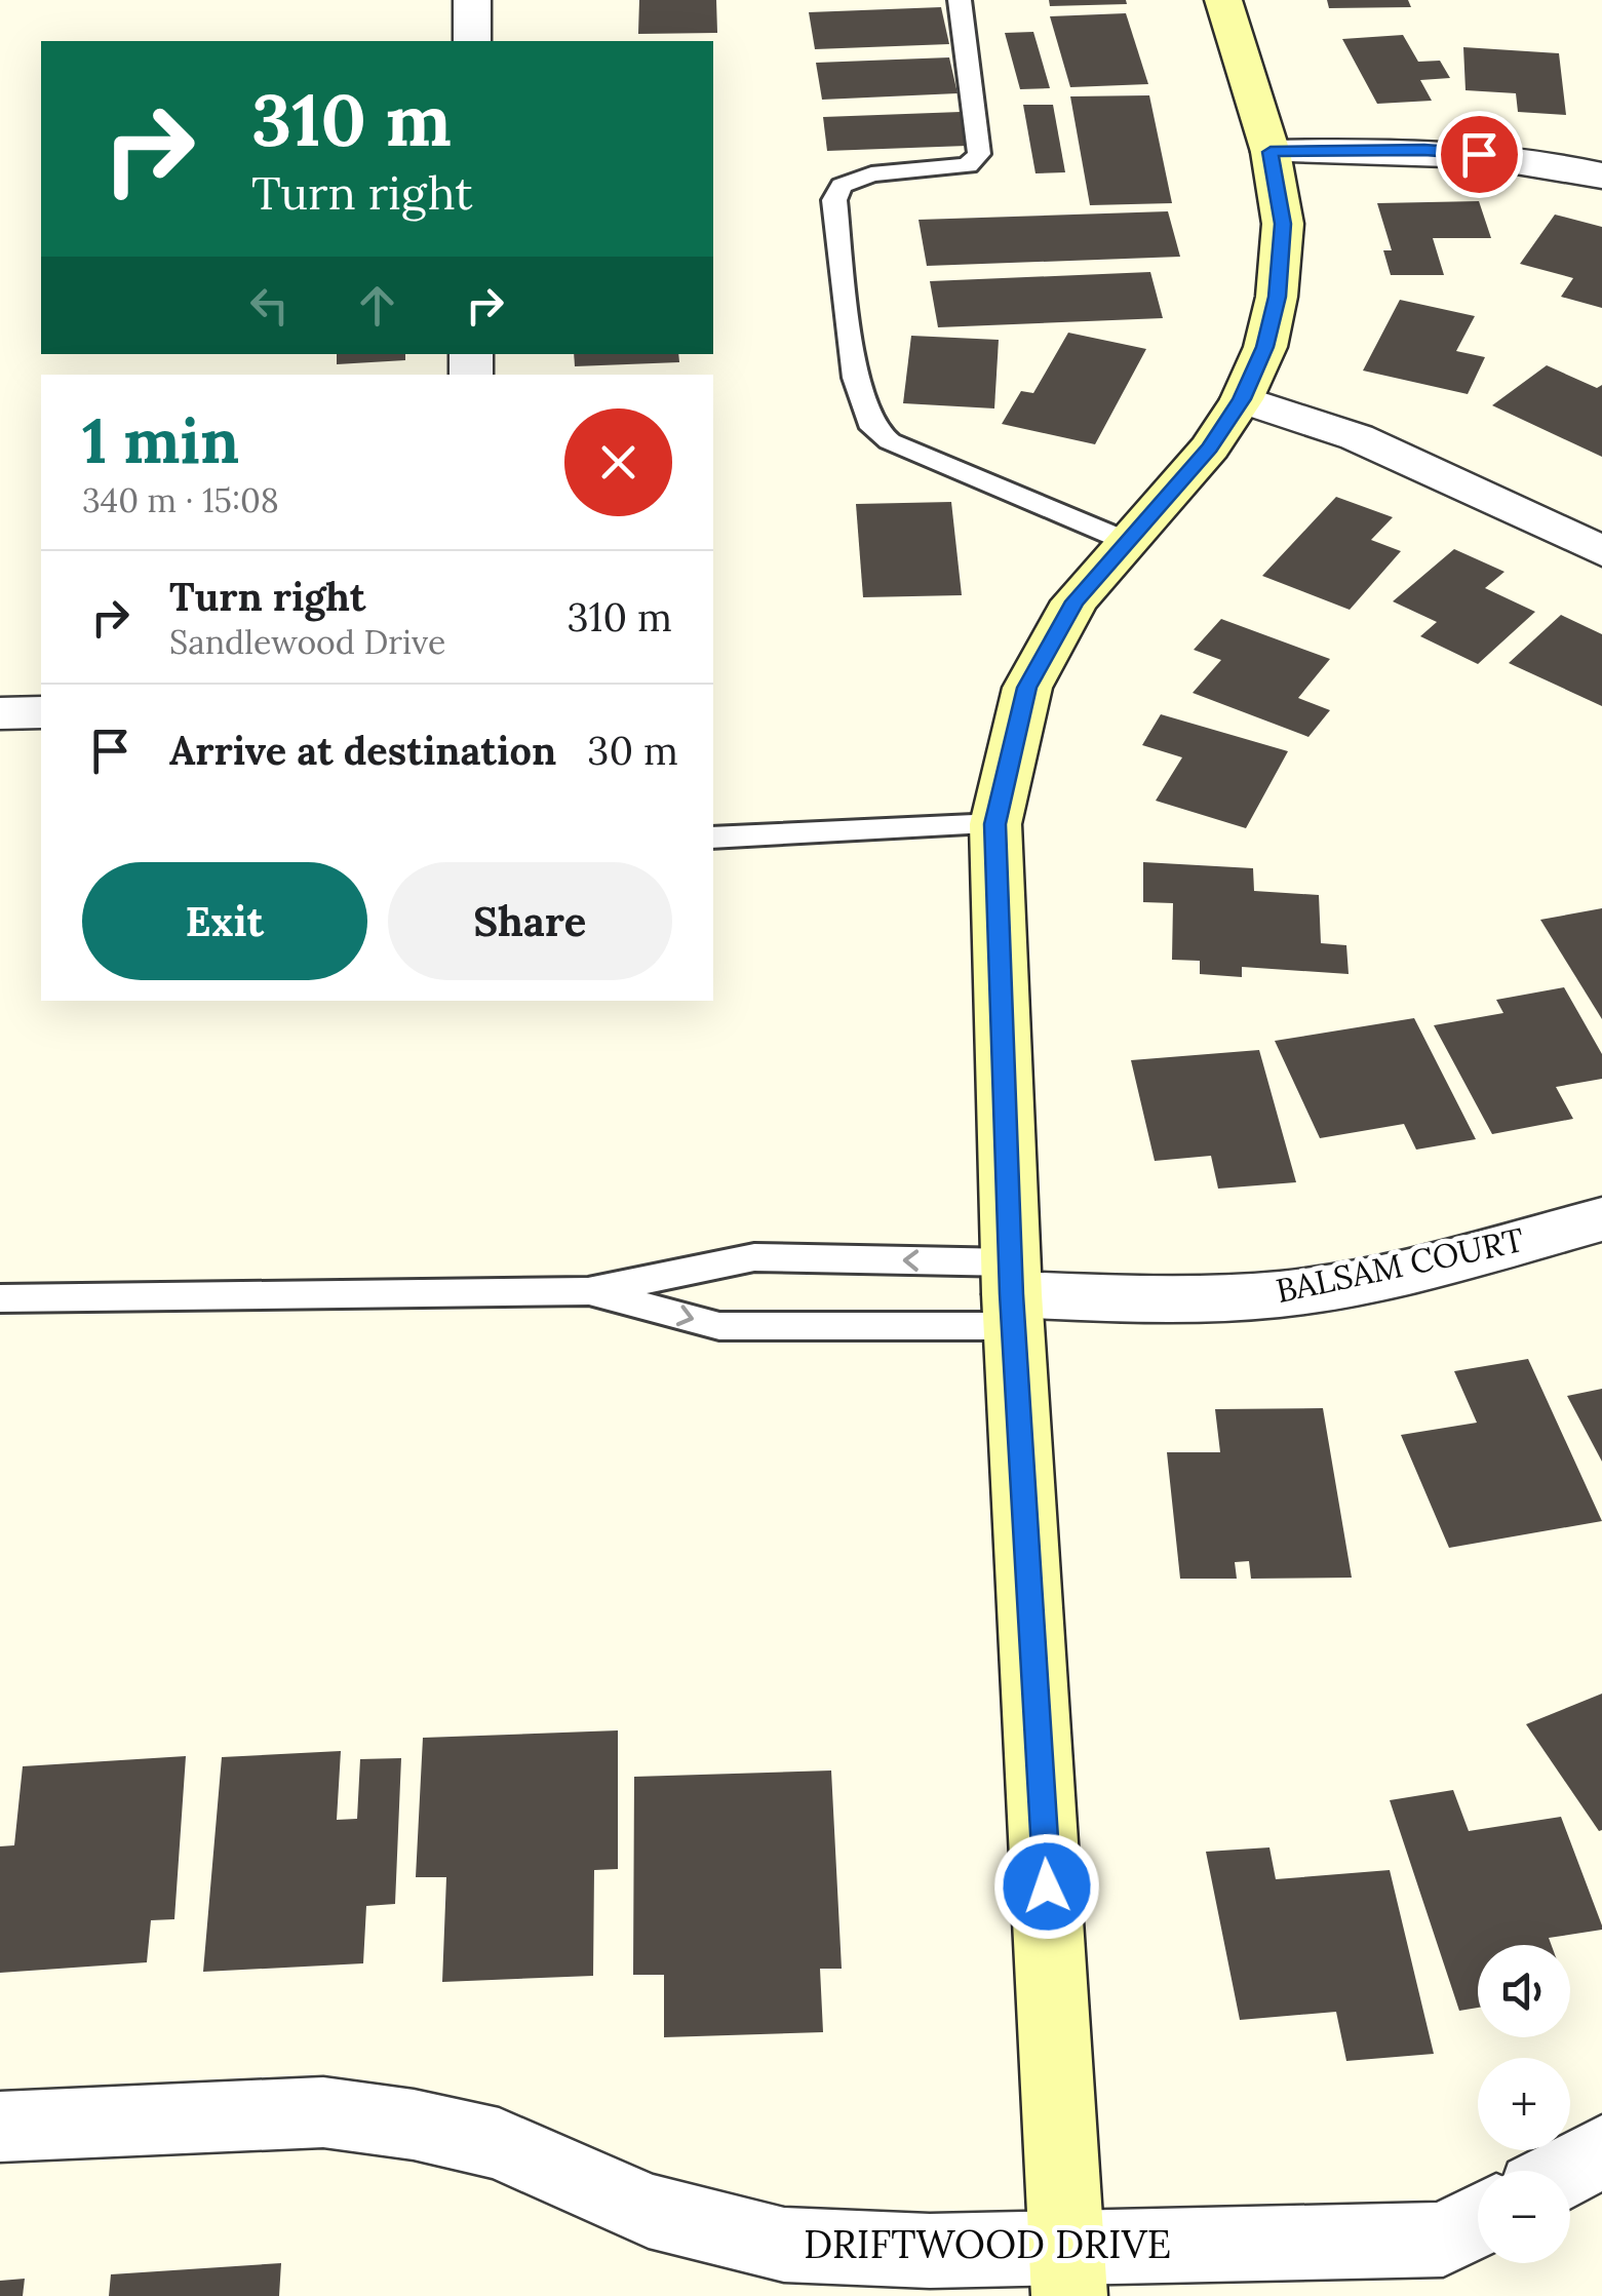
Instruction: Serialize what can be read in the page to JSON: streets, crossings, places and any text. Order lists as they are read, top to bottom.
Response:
{
  "streets": {
    "street": ["BALSAM COURT", "DRIFTWOOD DRIVE"]
  },
  "page": {
    "turn": ["310 m", "Turn right"],
    "heading": ["1 min", "340 m · 15:08"],
    "list": [
      {
        "name": "Turn right",
        "note": "Sandlewood Drive",
        "value": "310 m"
      },
      {
        "name": "Arrive at destination",
        "value": "30 m"
      }
    ],
    "buttons": ["Exit", "Share"],
    "map_buttons": ["+", "−"]
  }
}
